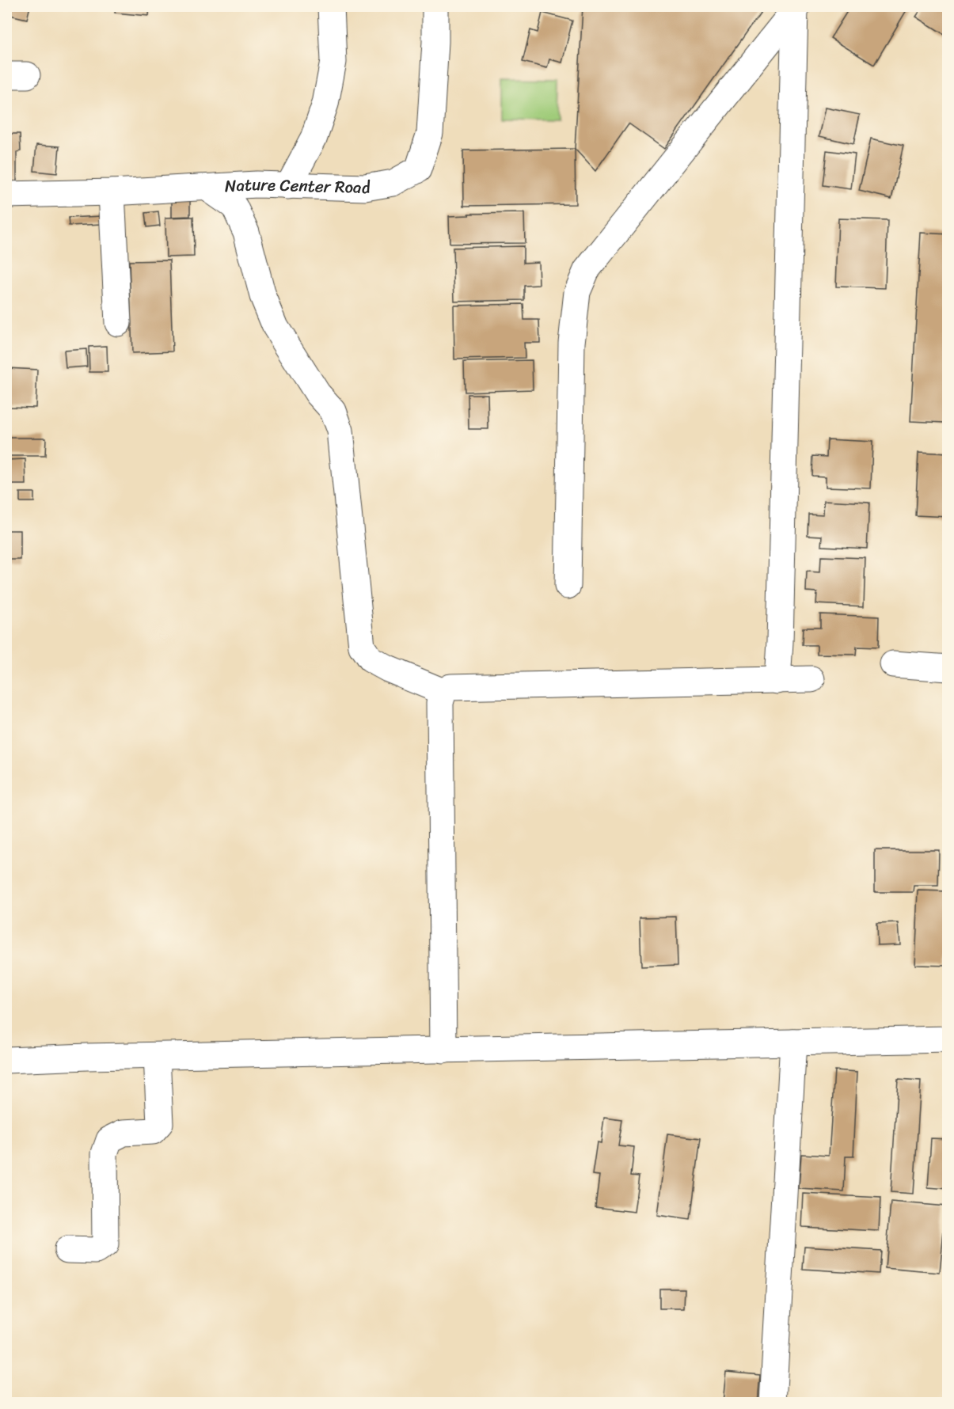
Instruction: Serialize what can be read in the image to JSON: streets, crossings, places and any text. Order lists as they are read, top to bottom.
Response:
{
  "streets": {
    "street": ["Nature Center Road"]
  }
}
